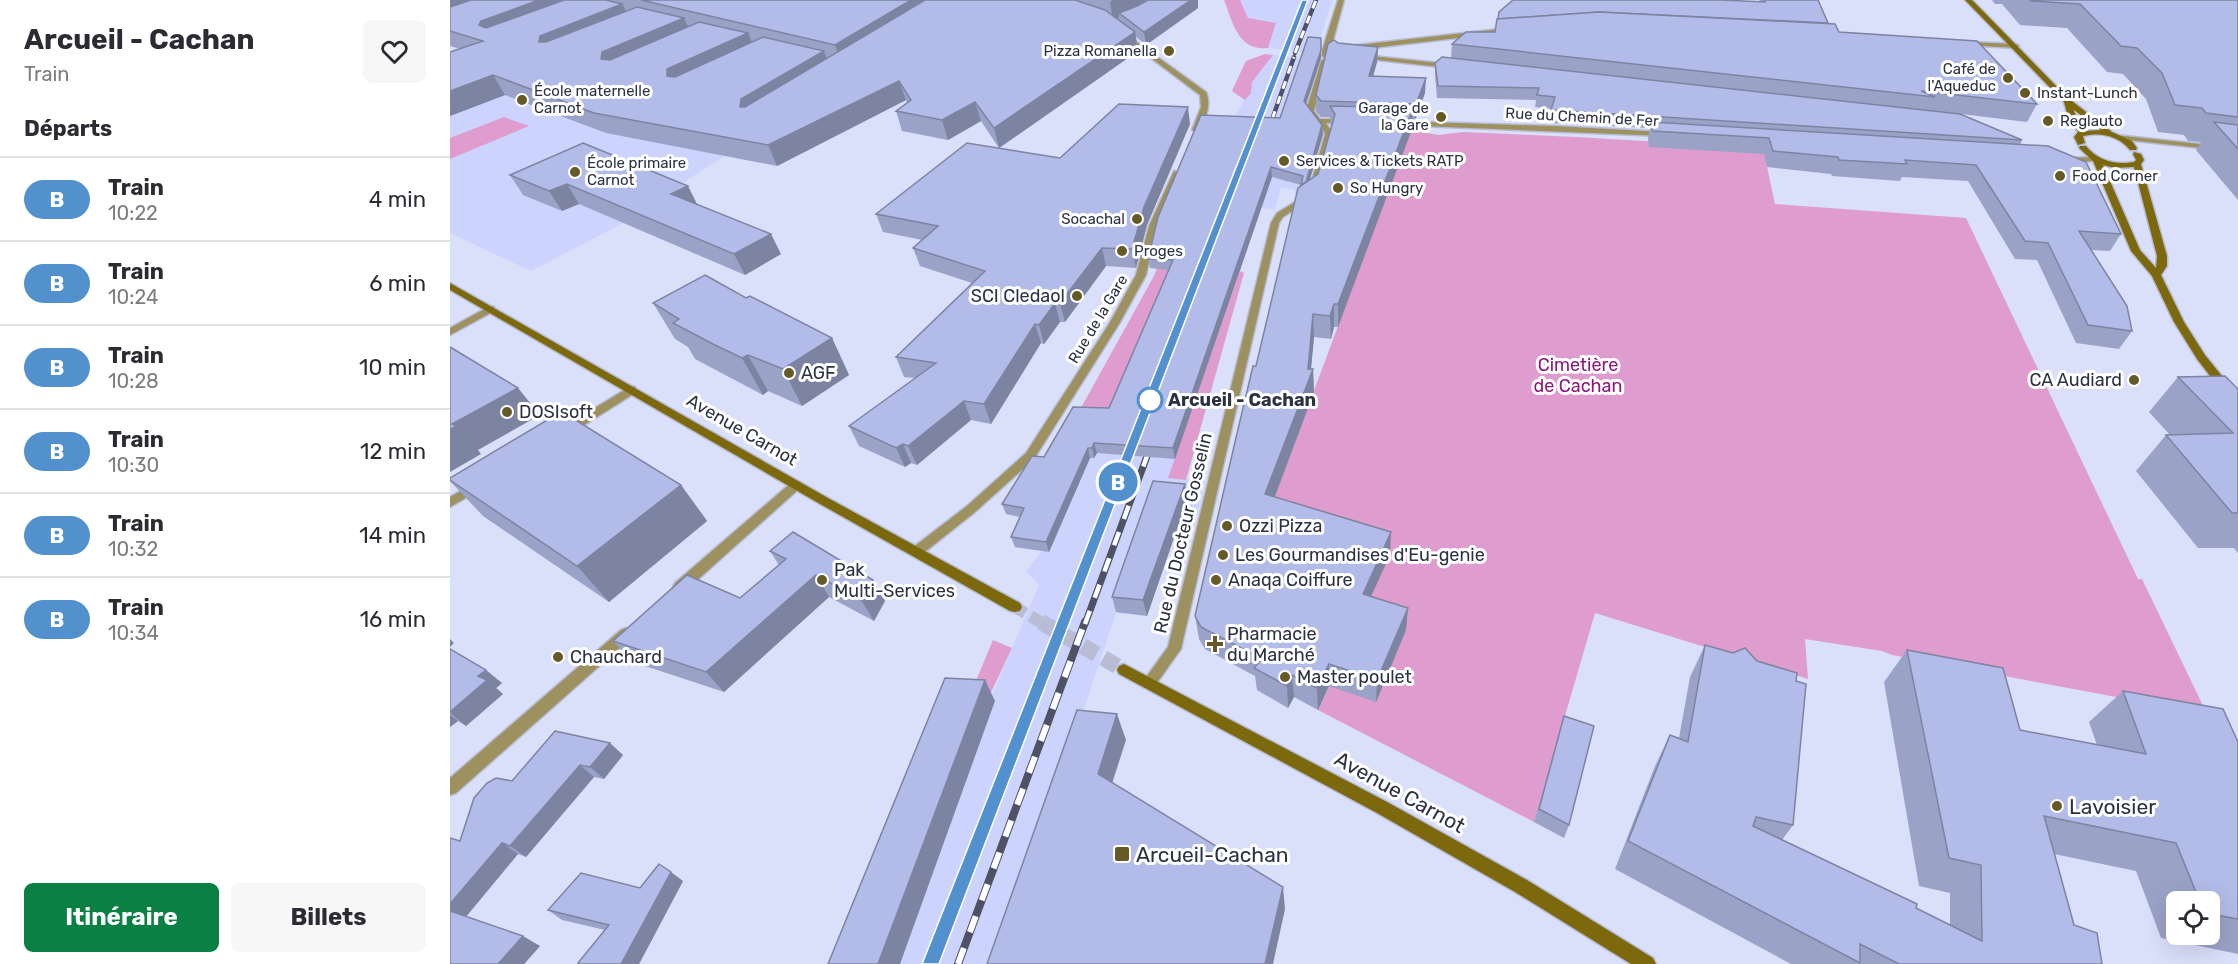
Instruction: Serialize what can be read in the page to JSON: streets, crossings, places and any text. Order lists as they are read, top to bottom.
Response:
{
  "streets": {
    "street": [
      "Rue du Chemin de Fer",
      "Rue de la Gare",
      "Avenue Carnot",
      "Rue du Docteur Gosselin"
    ]
  },
  "crossings": [
    ["Rue de la Gare", "Avenue Carnot"],
    ["Avenue Carnot", "Rue du Docteur Gosselin"]
  ],
  "parks": ["Cimetière de Cachan"],
  "places": {
    "other": [
      "Pizza Romanella",
      "Café de l'Aqueduc",
      "Instant-Lunch",
      "École maternelle Carnot",
      "Garage de la Gare",
      "Reglauto",
      "Services & Tickets RATP",
      "École primaire Carnot",
      "Food Corner",
      "So Hungry",
      "Socachal",
      "Proges",
      "SCI Cledaol",
      "AGF",
      "CA Audiard",
      "Arcueil - Cachan",
      "DOSIsoft",
      "Ozzi Pizza",
      "Les Gourmandises d'Eu-genie",
      "Pak Multi-Services",
      "Anaqa Coiffure",
      "Chauchard",
      "Master poulet",
      "Lavoisier"
    ],
    "health": ["Pharmacie du Marché"],
    "transit": ["Arcueil-Cachan"]
  },
  "page": {
    "heading": [
      ["Arcueil - Cachan", "Train"],
      "Départs"
    ],
    "on_map": "B",
    "list": [
      {
        "mark": "B",
        "name": "Train",
        "note": "10:22",
        "value": "4 min"
      },
      {
        "mark": "B",
        "name": "Train",
        "note": "10:24",
        "value": "6 min"
      },
      {
        "mark": "B",
        "name": "Train",
        "note": "10:28",
        "value": "10 min"
      },
      {
        "mark": "B",
        "name": "Train",
        "note": "10:30",
        "value": "12 min"
      },
      {
        "mark": "B",
        "name": "Train",
        "note": "10:32",
        "value": "14 min"
      },
      {
        "mark": "B",
        "name": "Train",
        "note": "10:34",
        "value": "16 min"
      }
    ],
    "buttons": ["Itinéraire", "Billets"]
  }
}
